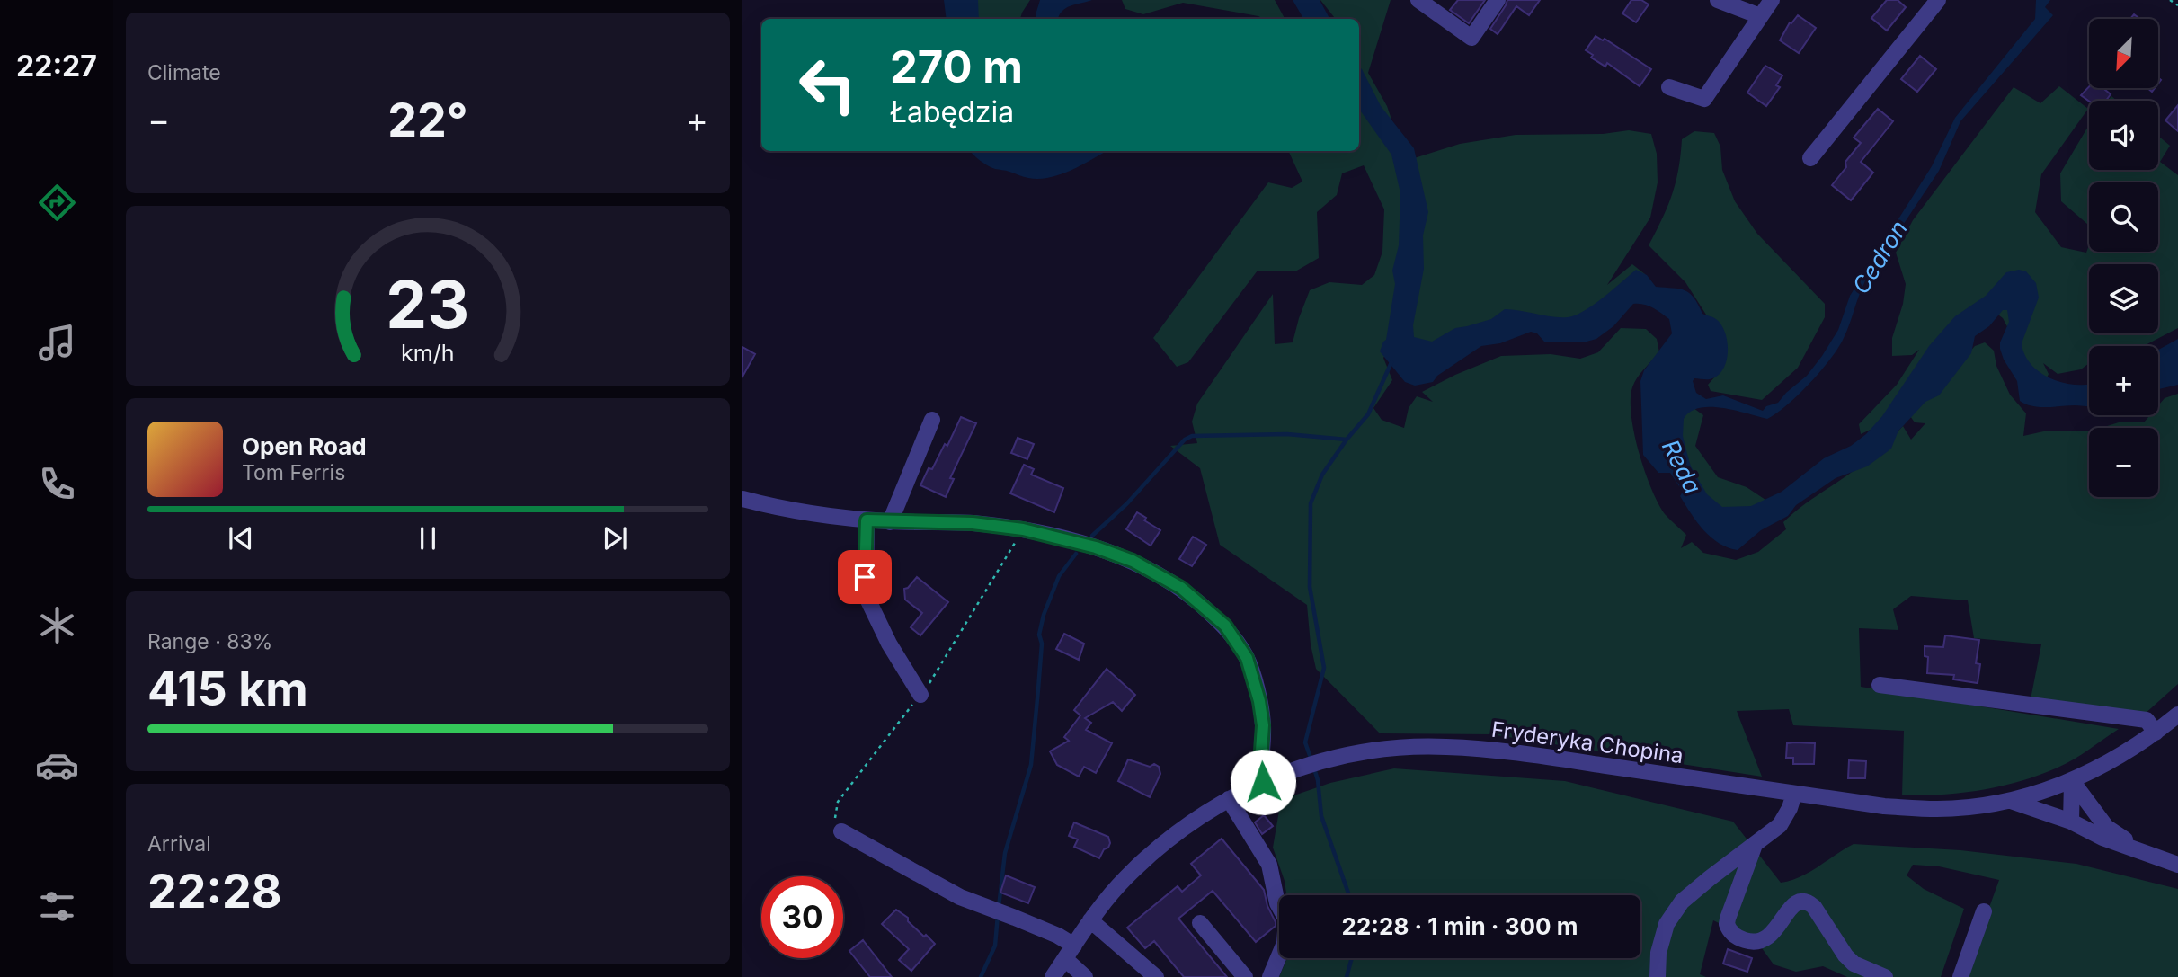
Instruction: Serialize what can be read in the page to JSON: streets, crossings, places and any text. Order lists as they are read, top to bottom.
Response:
{
  "streets": {
    "street": ["Fryderyka Chopina"]
  },
  "water": ["Cedron", "Reda"],
  "north": "bottom left",
  "page": {
    "tabs": "22:27",
    "tile": [
      "Climate",
      ["Range · 83%", "415 km"],
      ["Arrival", "22:28"]
    ],
    "map_buttons": ["+", "−"],
    "turn": ["270 m", "Łabędzia"],
    "heat": ["−", "22°", "+"],
    "song": ["Open Road", "Tom Ferris"],
    "limit": "30",
    "trip": "22:28 · 1 min · 300 m",
    "gauge": ["23", "km/h"]
  }
}
